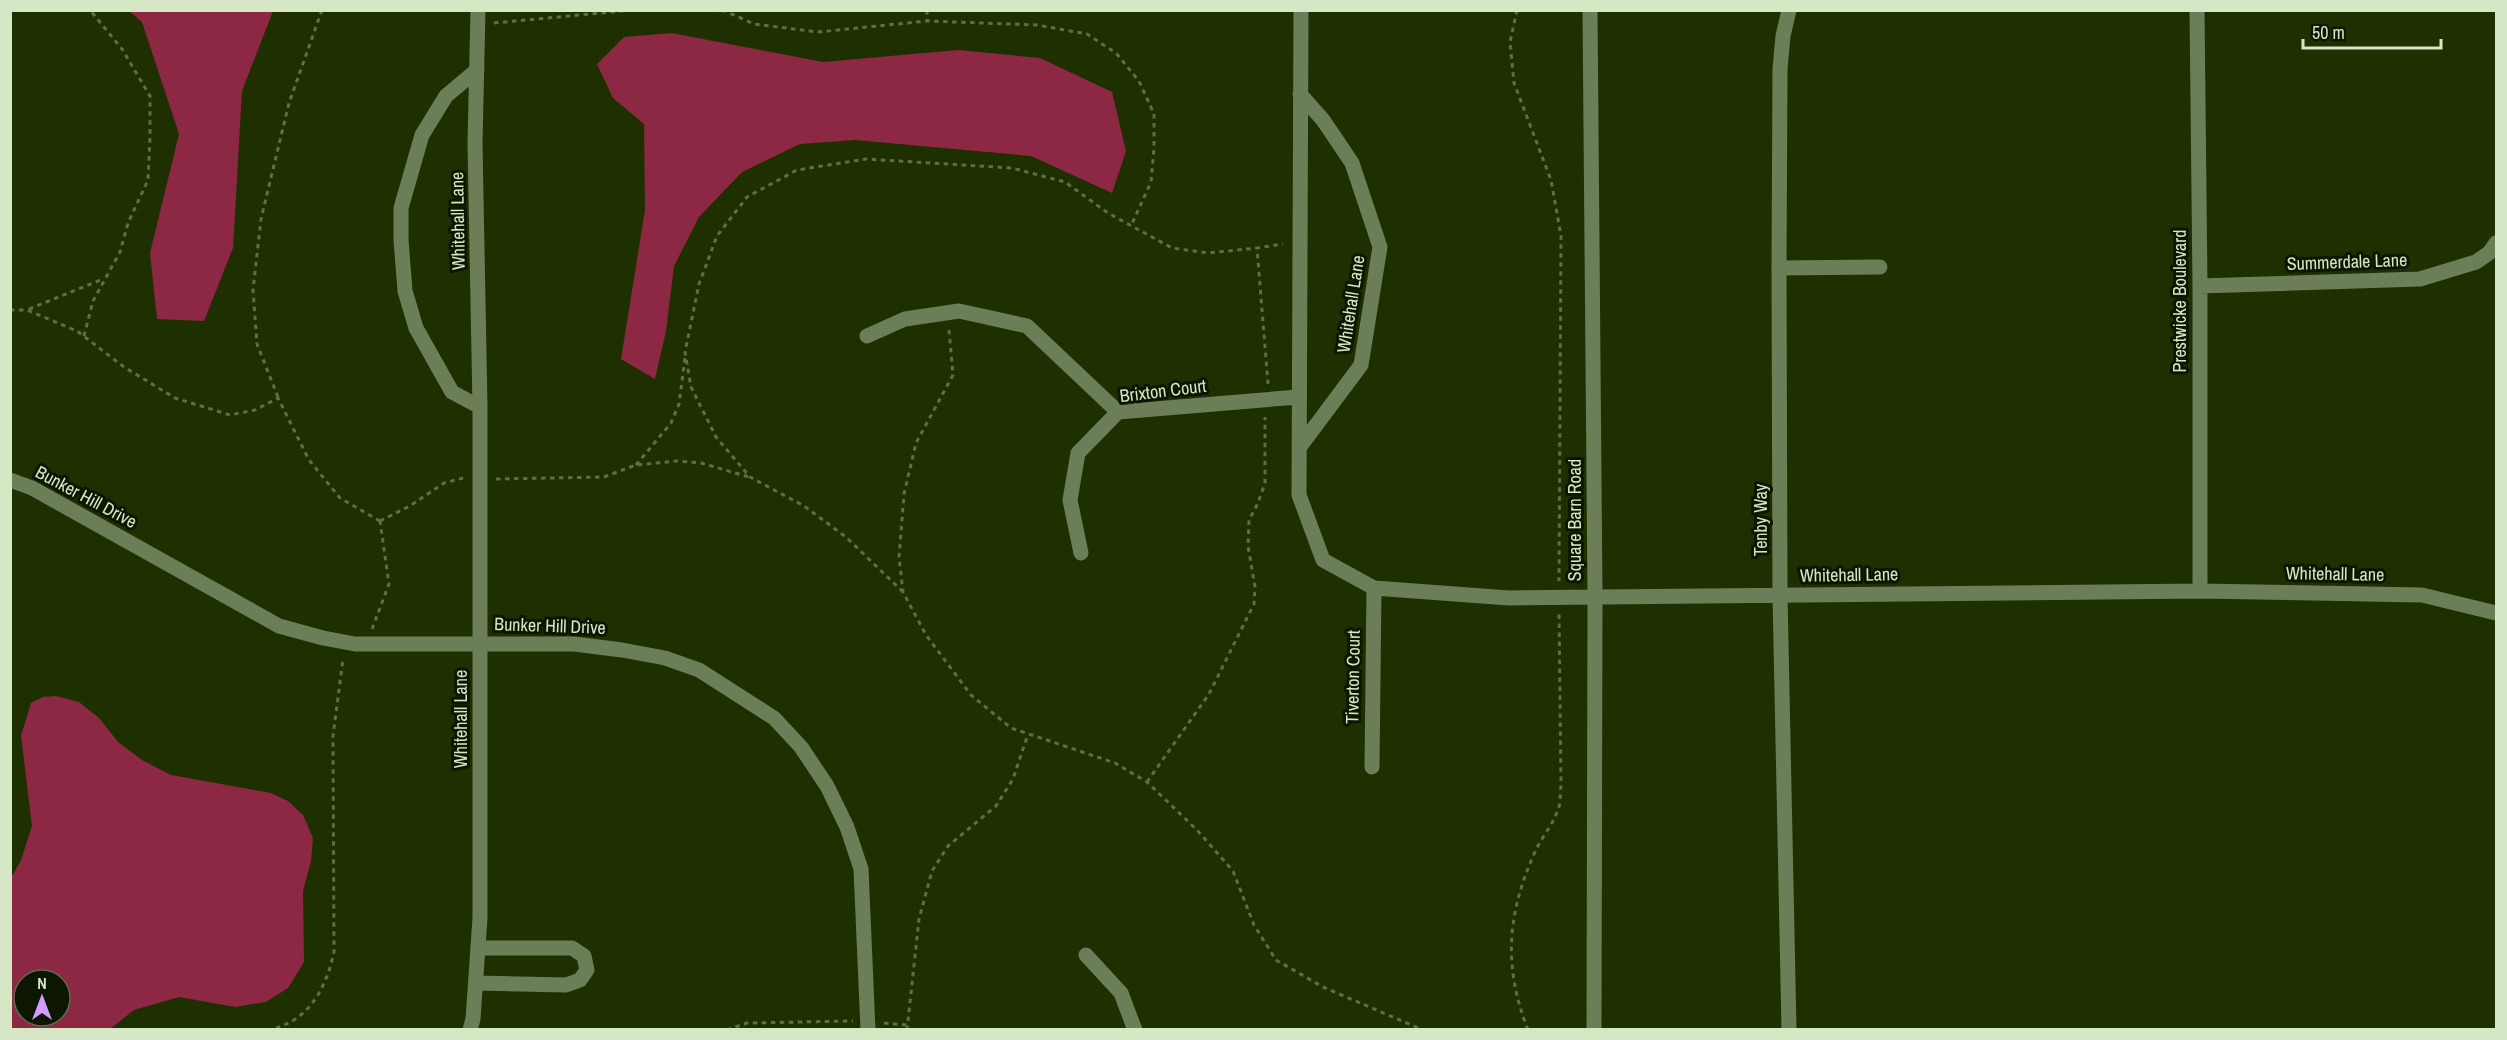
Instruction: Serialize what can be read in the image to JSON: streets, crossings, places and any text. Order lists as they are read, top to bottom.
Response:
{
  "streets": {
    "street": [
      "Whitehall Lane",
      "Summerdale Lane",
      "Prestwicke Boulevard",
      "Brixton Court",
      "Bunker Hill Drive",
      "Square Barn Road",
      "Tenby Way",
      "Tiverton Court"
    ]
  },
  "crossings": [
    ["Whitehall Lane", "Prestwicke Boulevard"],
    ["Whitehall Lane", "Brixton Court"],
    ["Whitehall Lane", "Bunker Hill Drive"],
    ["Whitehall Lane", "Square Barn Road"],
    ["Whitehall Lane", "Tenby Way"],
    ["Whitehall Lane", "Tiverton Court"],
    ["Summerdale Lane", "Prestwicke Boulevard"]
  ],
  "scale_bar": "50 m",
  "north": "top"
}
